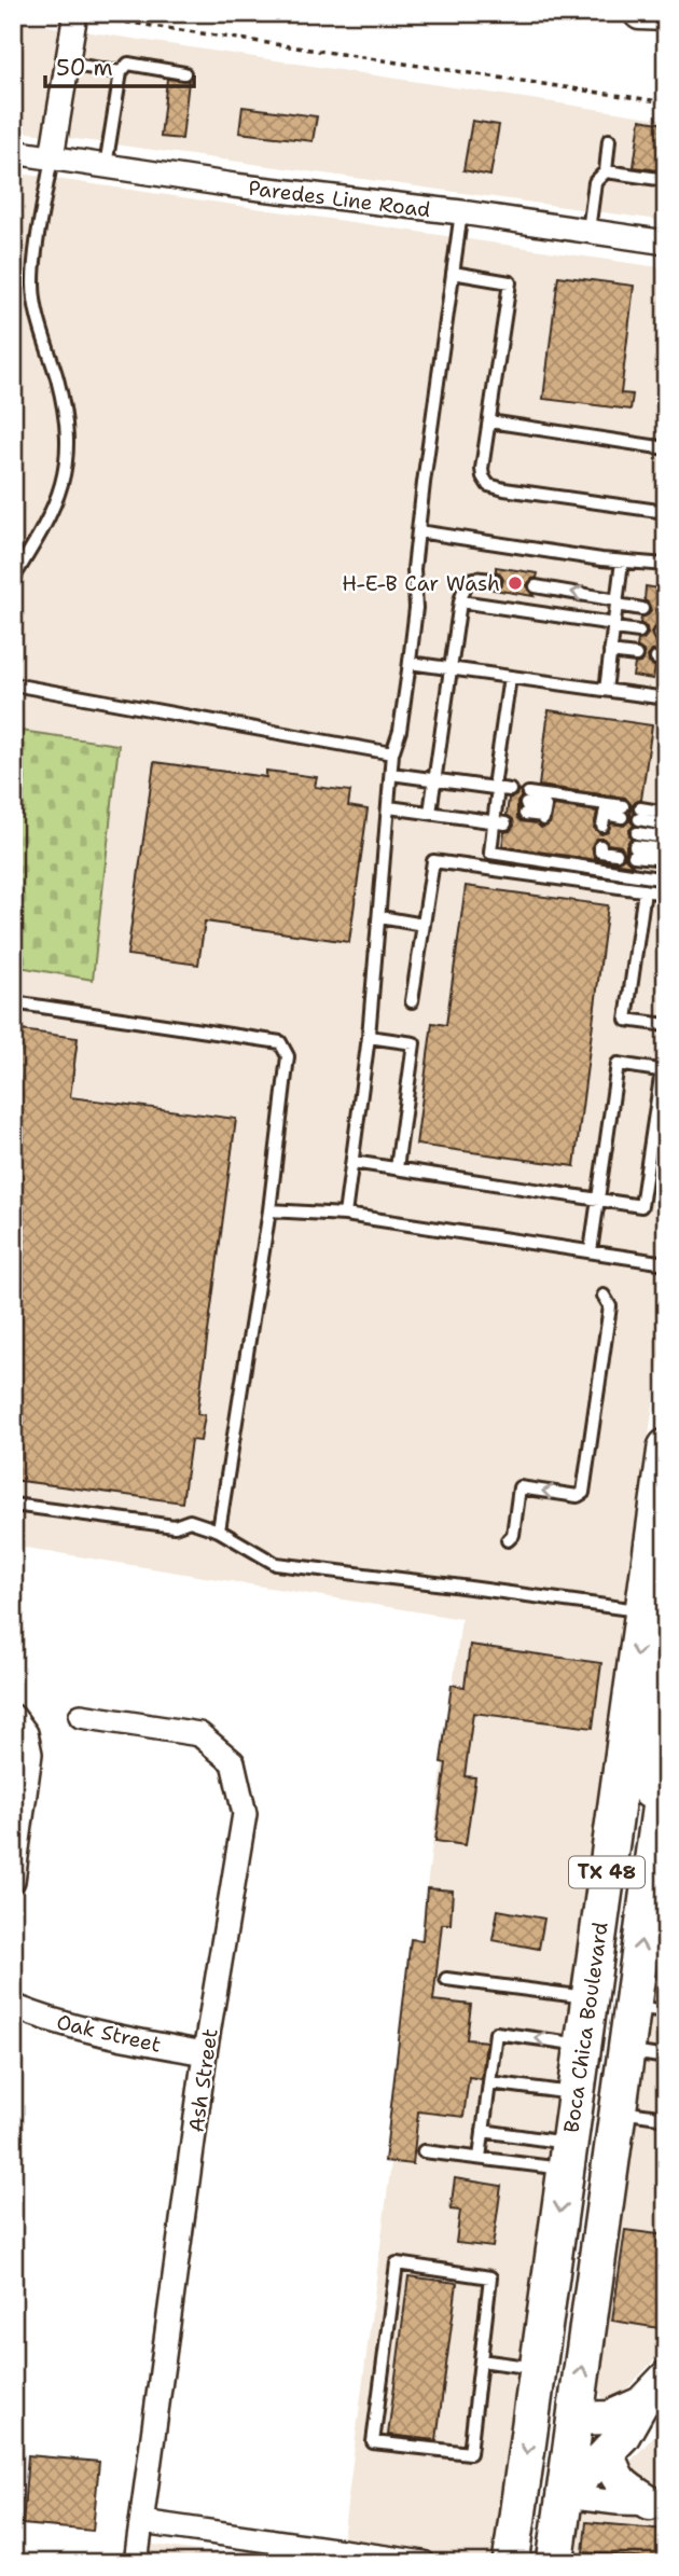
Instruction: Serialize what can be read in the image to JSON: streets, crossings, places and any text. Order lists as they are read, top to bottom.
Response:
{
  "streets": {
    "main road": ["TX 48", "Boca Chica Boulevard"],
    "street": ["Paredes Line Road", "Oak Street", "Ash Street"]
  },
  "crossings": [
    ["Oak Street", "Ash Street"]
  ],
  "places": ["H-E-B Car Wash"],
  "scale_bar": "50 m"
}
